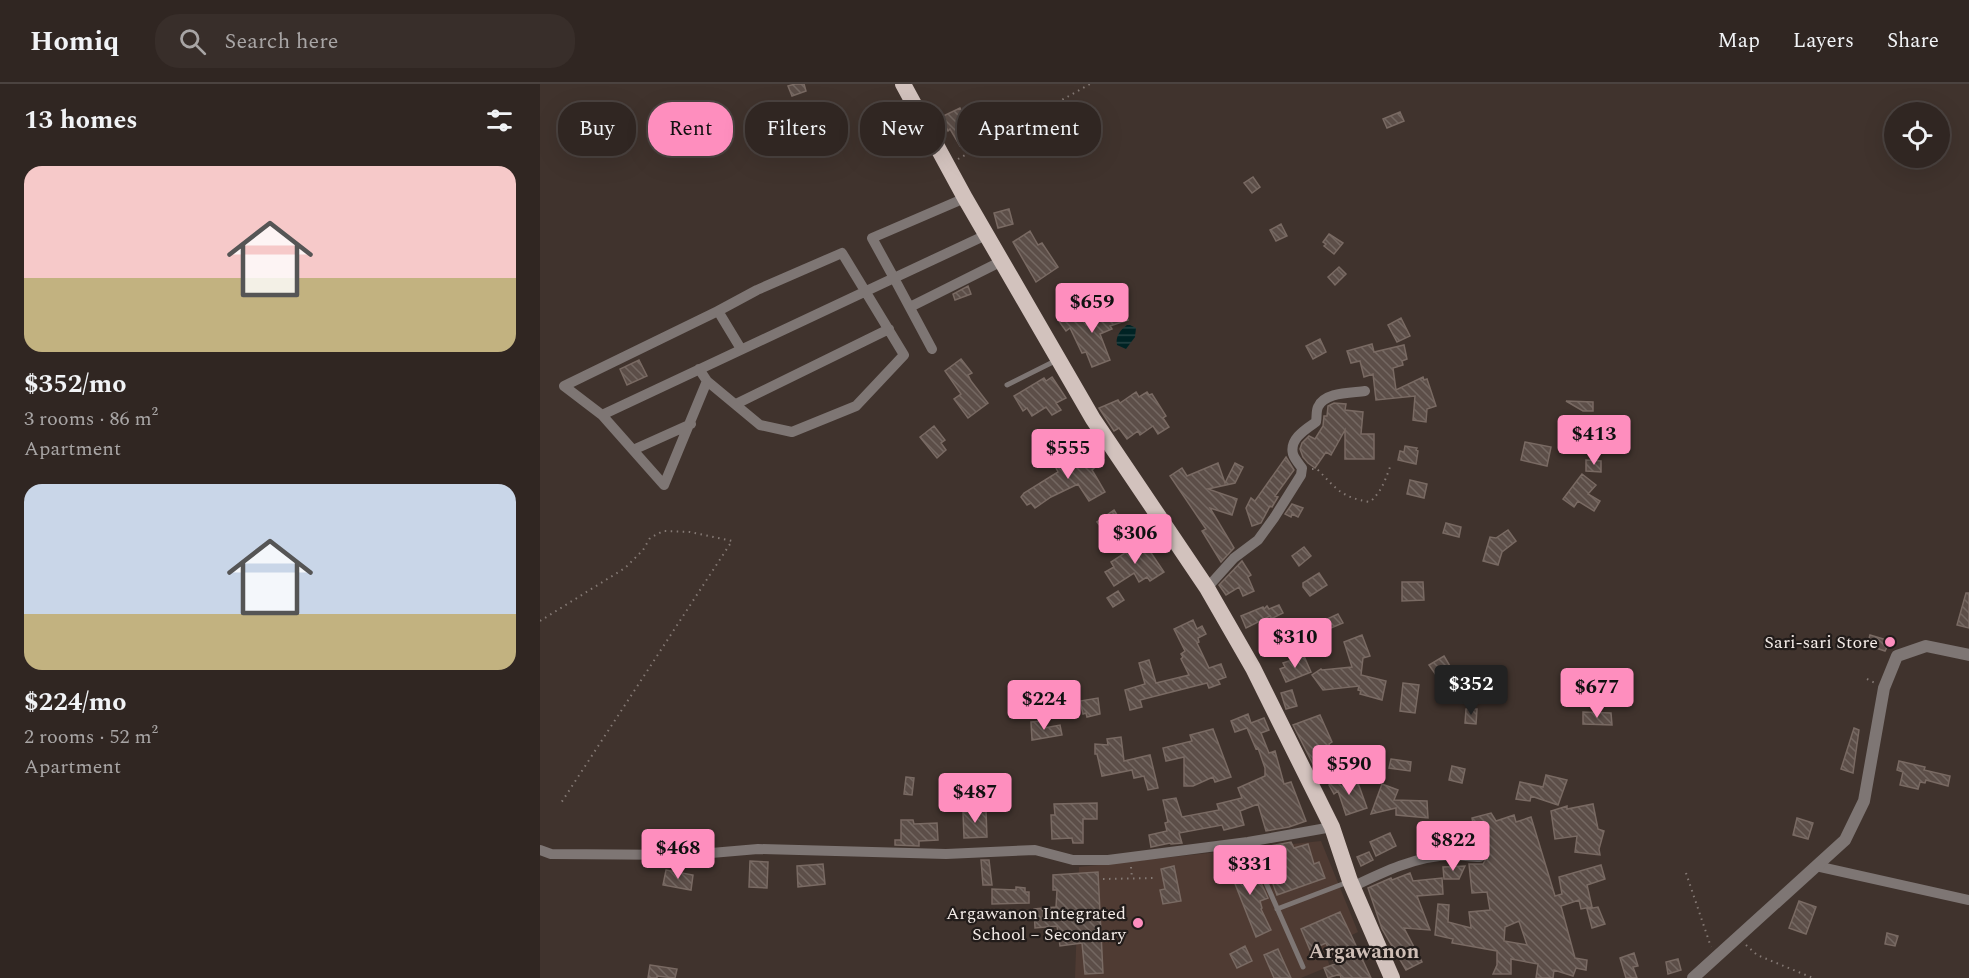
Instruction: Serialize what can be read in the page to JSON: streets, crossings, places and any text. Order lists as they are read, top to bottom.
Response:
{
  "districts": ["Argawanon"],
  "places": ["Sari-sari Store", "Argawanon Integrated School – Secondary"],
  "page": {
    "header": "Homiq",
    "search": "Search here",
    "nav": ["Map", "Layers", "Share"],
    "heading": "13 homes",
    "chip": [
      "Buy",
      "Rent",
      "Filters",
      "New",
      "Apartment"
    ],
    "list": [
      {
        "name": "$352/mo",
        "note": "3 rooms · 86 m² · Apartment"
      },
      {
        "name": "$224/mo",
        "note": "2 rooms · 52 m² · Apartment"
      }
    ],
    "price": [
      "$659",
      "$413",
      "$555",
      "$306",
      "$310",
      "$352",
      "$677",
      "$224",
      "$590",
      "$487",
      "$822",
      "$468",
      "$331"
    ]
  }
}
